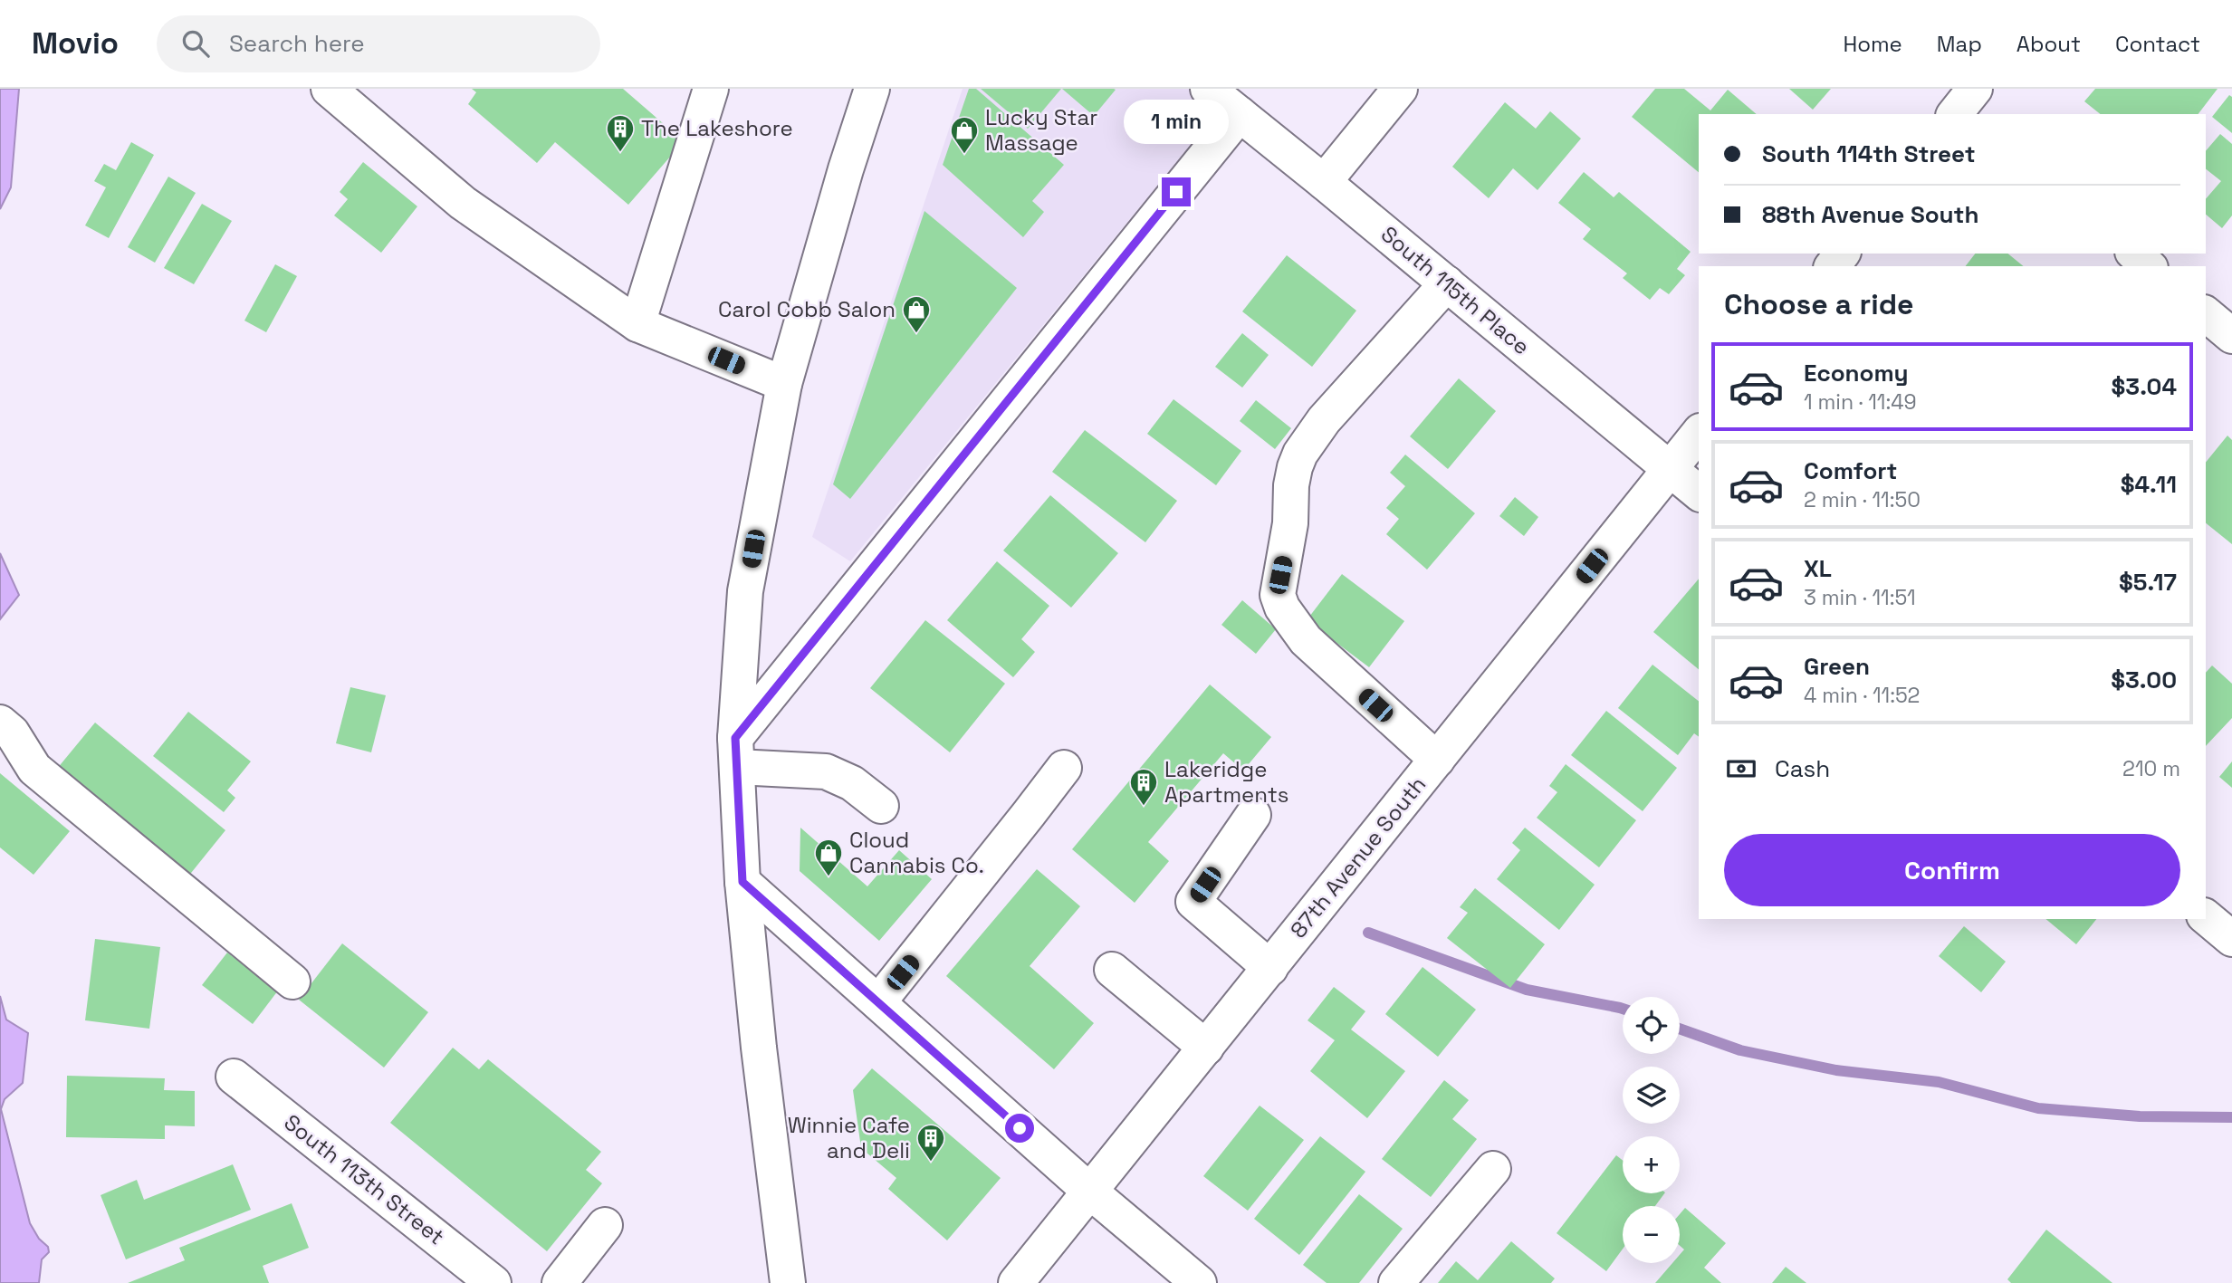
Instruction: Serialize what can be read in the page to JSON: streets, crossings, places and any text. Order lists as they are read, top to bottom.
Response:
{
  "streets": {
    "street": ["South 115th Place", "87th Avenue South", "South 113th Street"]
  },
  "crossings": [
    ["South 115th Place", "87th Avenue South"]
  ],
  "places": {
    "building": ["The Lakeshore", "Lakeridge Apartments", "Winnie Cafe and Deli"],
    "shop": ["Lucky Star Massage", "Carol Cobb Salon", "Cloud Cannabis Co."]
  },
  "page": {
    "header": "Movio",
    "search": "Search here",
    "nav": [
      "Home",
      "Map",
      "About",
      "Contact"
    ],
    "bubble": "1 min",
    "banner": ["South 114th Street", "88th Avenue South"],
    "heading": "Choose a ride",
    "list": [
      {
        "name": "Economy",
        "note": "1 min · 11:49",
        "value": "$3.04"
      },
      {
        "name": "Comfort",
        "note": "2 min · 11:50",
        "value": "$4.11"
      },
      {
        "name": "XL",
        "note": "3 min · 11:51",
        "value": "$5.17"
      },
      {
        "name": "Green",
        "note": "4 min · 11:52",
        "value": "$3.00"
      }
    ],
    "pay": ["Cash", "210 m"],
    "buttons": "Confirm",
    "map_buttons": ["+", "−"]
  }
}
